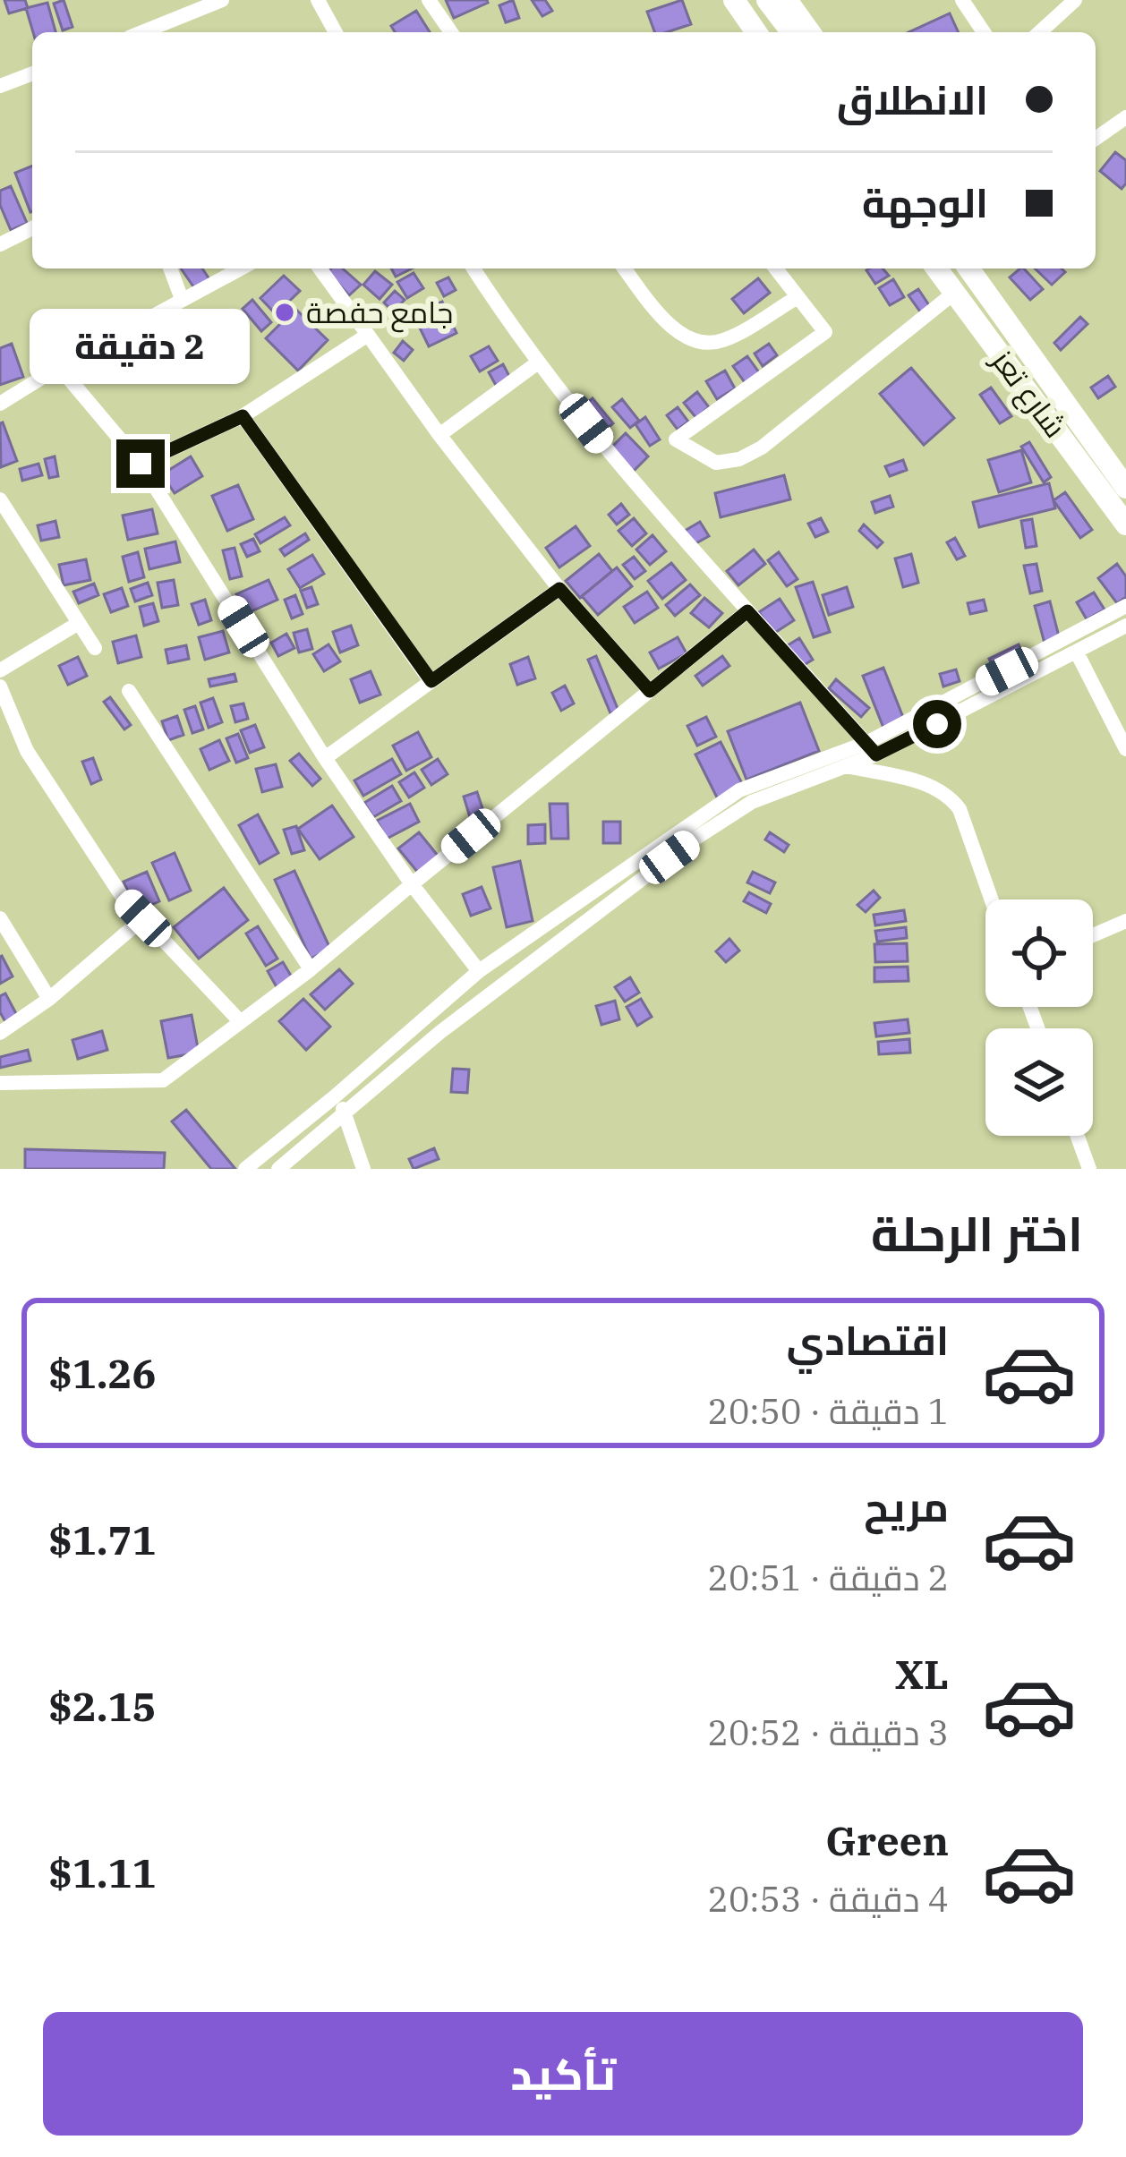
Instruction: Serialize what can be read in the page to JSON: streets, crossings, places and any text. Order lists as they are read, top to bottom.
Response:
{
  "streets": {
    "highway": ["شارع تعز"]
  },
  "places": ["جامع حفصة"],
  "page": {
    "banner": ["الانطلاق", "الوجهة"],
    "bubble": "2 دقيقة",
    "heading": "اختر الرحلة",
    "list": [
      {
        "name": "اقتصادي",
        "note": "1 دقيقة · 20:50",
        "value": "$1.26"
      },
      {
        "name": "مريح",
        "note": "2 دقيقة · 20:51",
        "value": "$1.71"
      },
      {
        "name": "XL",
        "note": "3 دقيقة · 20:52",
        "value": "$2.15"
      },
      {
        "name": "Green",
        "note": "4 دقيقة · 20:53",
        "value": "$1.11"
      }
    ],
    "buttons": "تأكيد"
  }
}
